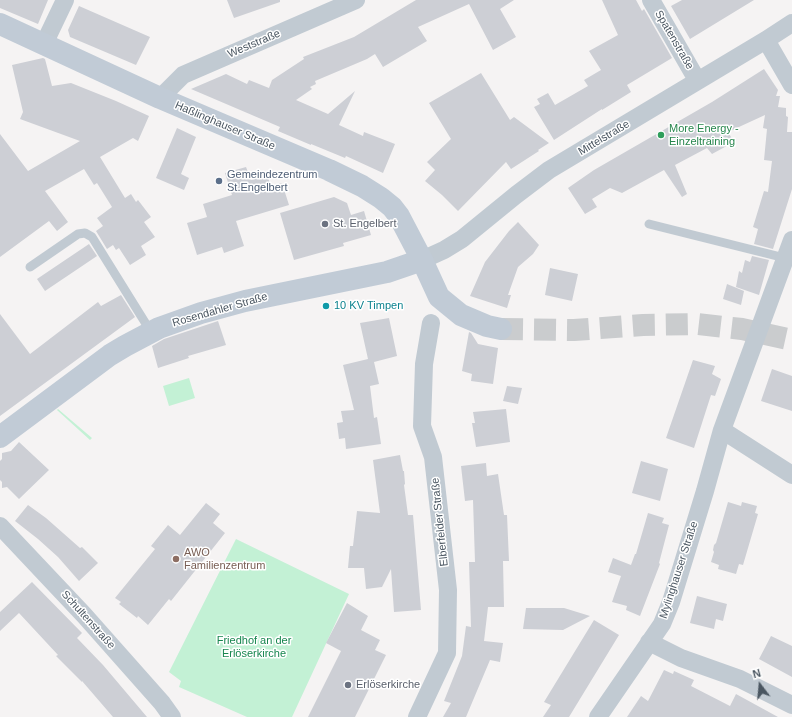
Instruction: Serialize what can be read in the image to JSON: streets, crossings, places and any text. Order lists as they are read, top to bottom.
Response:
{
  "streets": {
    "main road": ["Haßlinghauser Straße", "Rosendahler Straße"],
    "street": [
      "Spatenstraße",
      "Weststraße",
      "Mittelstraße",
      "Elberfelder Straße",
      "Mylinghauser Straße",
      "Schultenstraße"
    ]
  },
  "crossings": [
    ["Spatenstraße", "Mittelstraße"],
    ["Weststraße", "Haßlinghauser Straße"],
    ["Haßlinghauser Straße", "Mittelstraße"],
    ["Haßlinghauser Straße", "Rosendahler Straße"],
    ["Mittelstraße", "Rosendahler Straße"]
  ],
  "parks": ["Friedhof an der Erlöserkirche"],
  "places": [
    "More Energy - Einzeltraining",
    "Gemeindezentrum St.Engelbert",
    "St. Engelbert",
    "10 KV Timpen",
    "AWO Familienzentrum",
    "Erlöserkirche"
  ],
  "north": "top"
}
